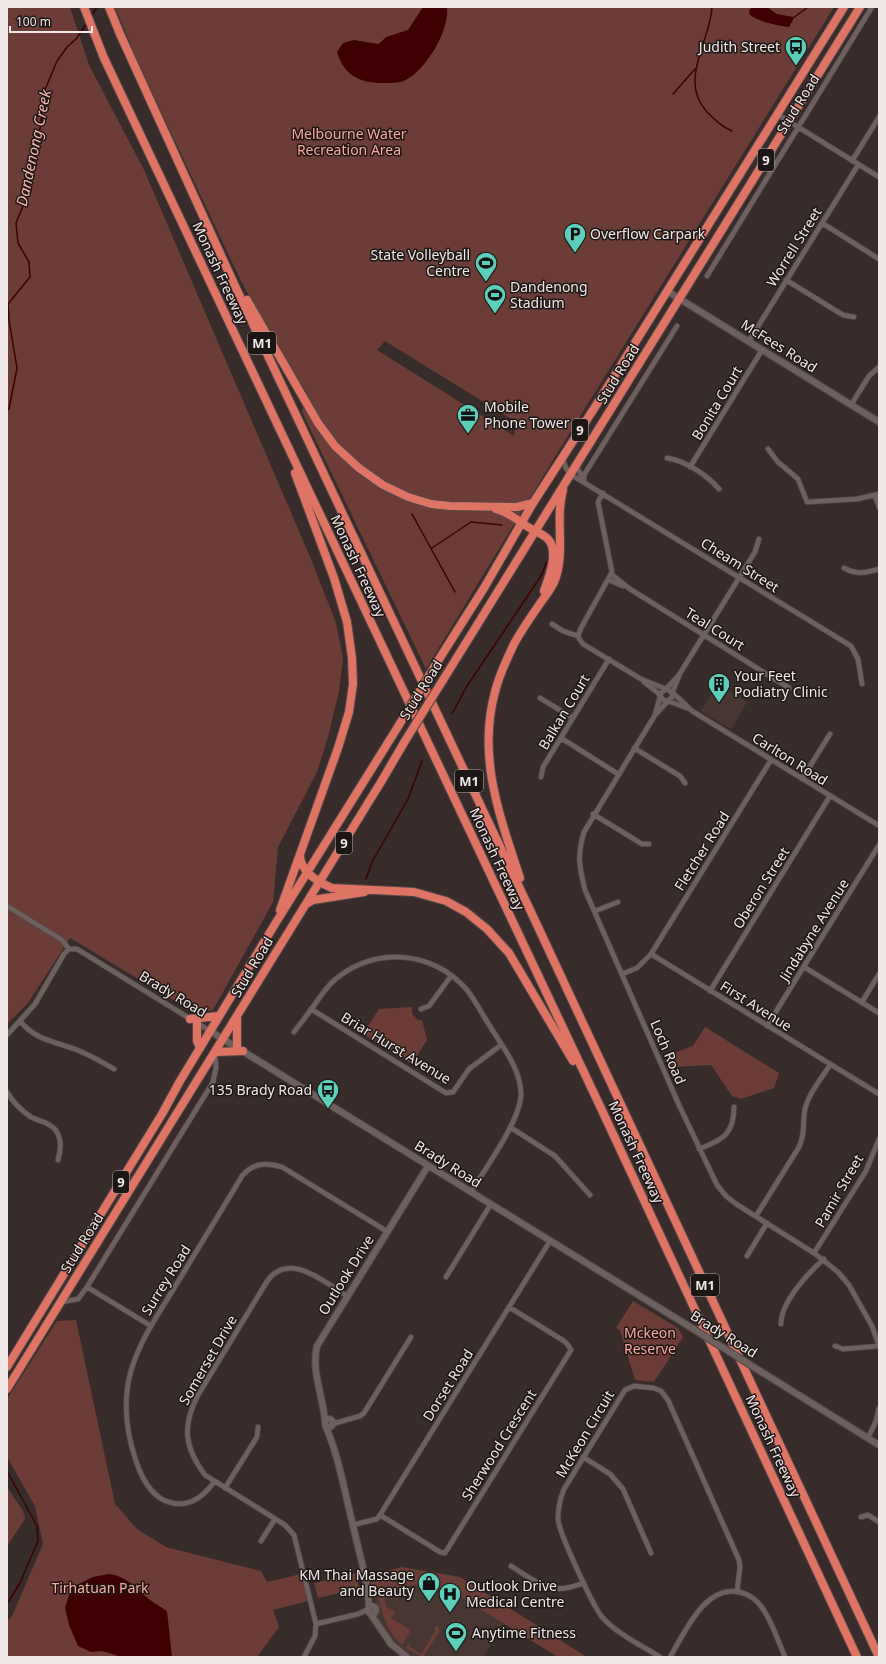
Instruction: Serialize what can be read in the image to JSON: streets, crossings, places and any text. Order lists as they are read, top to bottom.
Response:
{
  "streets": {
    "highway": [
      "Stud Road",
      "9",
      "Monash Freeway",
      "M1"
    ],
    "street": [
      "Worrell Street",
      "McFees Road",
      "Bonita Court",
      "Cheam Street",
      "Teal Court",
      "Balkan Court",
      "Carlton Road",
      "Fletcher Road",
      "Oberon Street",
      "Jindabyne Avenue",
      "Brady Road",
      "First Avenue",
      "Briar Hurst Avenue",
      "Loch Road",
      "Pamir Street",
      "Outlook Drive",
      "Surrey Road",
      "Somerset Drive",
      "Dorset Road",
      "McKeon Circuit",
      "Sherwood Crescent"
    ]
  },
  "crossings": [
    ["Stud Road", "McFees Road"],
    ["Stud Road", "Cheam Street"],
    ["Stud Road", "Brady Road"],
    ["Worrell Street", "McFees Road"],
    ["McFees Road", "Bonita Court"],
    ["Carlton Road", "Fletcher Road"],
    ["Carlton Road", "Oberon Street"],
    ["Carlton Road", "Loch Road"],
    ["Fletcher Road", "First Avenue"],
    ["Oberon Street", "First Avenue"],
    ["Jindabyne Avenue", "First Avenue"],
    ["Brady Road", "Outlook Drive"],
    ["Brady Road", "Dorset Road"],
    ["Loch Road", "Pamir Street"],
    ["Outlook Drive", "Surrey Road"],
    ["Outlook Drive", "Somerset Drive"],
    ["Surrey Road", "Somerset Drive"],
    ["Dorset Road", "Sherwood Crescent"]
  ],
  "water": ["Dandenong Creek"],
  "parks": ["Melbourne Water Recreation Area", "Mckeon Reserve", "Tirhatuan Park"],
  "places": {
    "bus stop": ["Judith Street", "135 Brady Road"],
    "parking": ["Overflow Carpark"],
    "sports": ["State Volleyball Centre", "Dandenong Stadium", "Anytime Fitness"],
    "office": ["Mobile Phone Tower"],
    "building": ["Your Feet Podiatry Clinic"],
    "shop": ["KM Thai Massage and Beauty"],
    "hospital": ["Outlook Drive Medical Centre"]
  },
  "scale_bar": "100 m"
}
